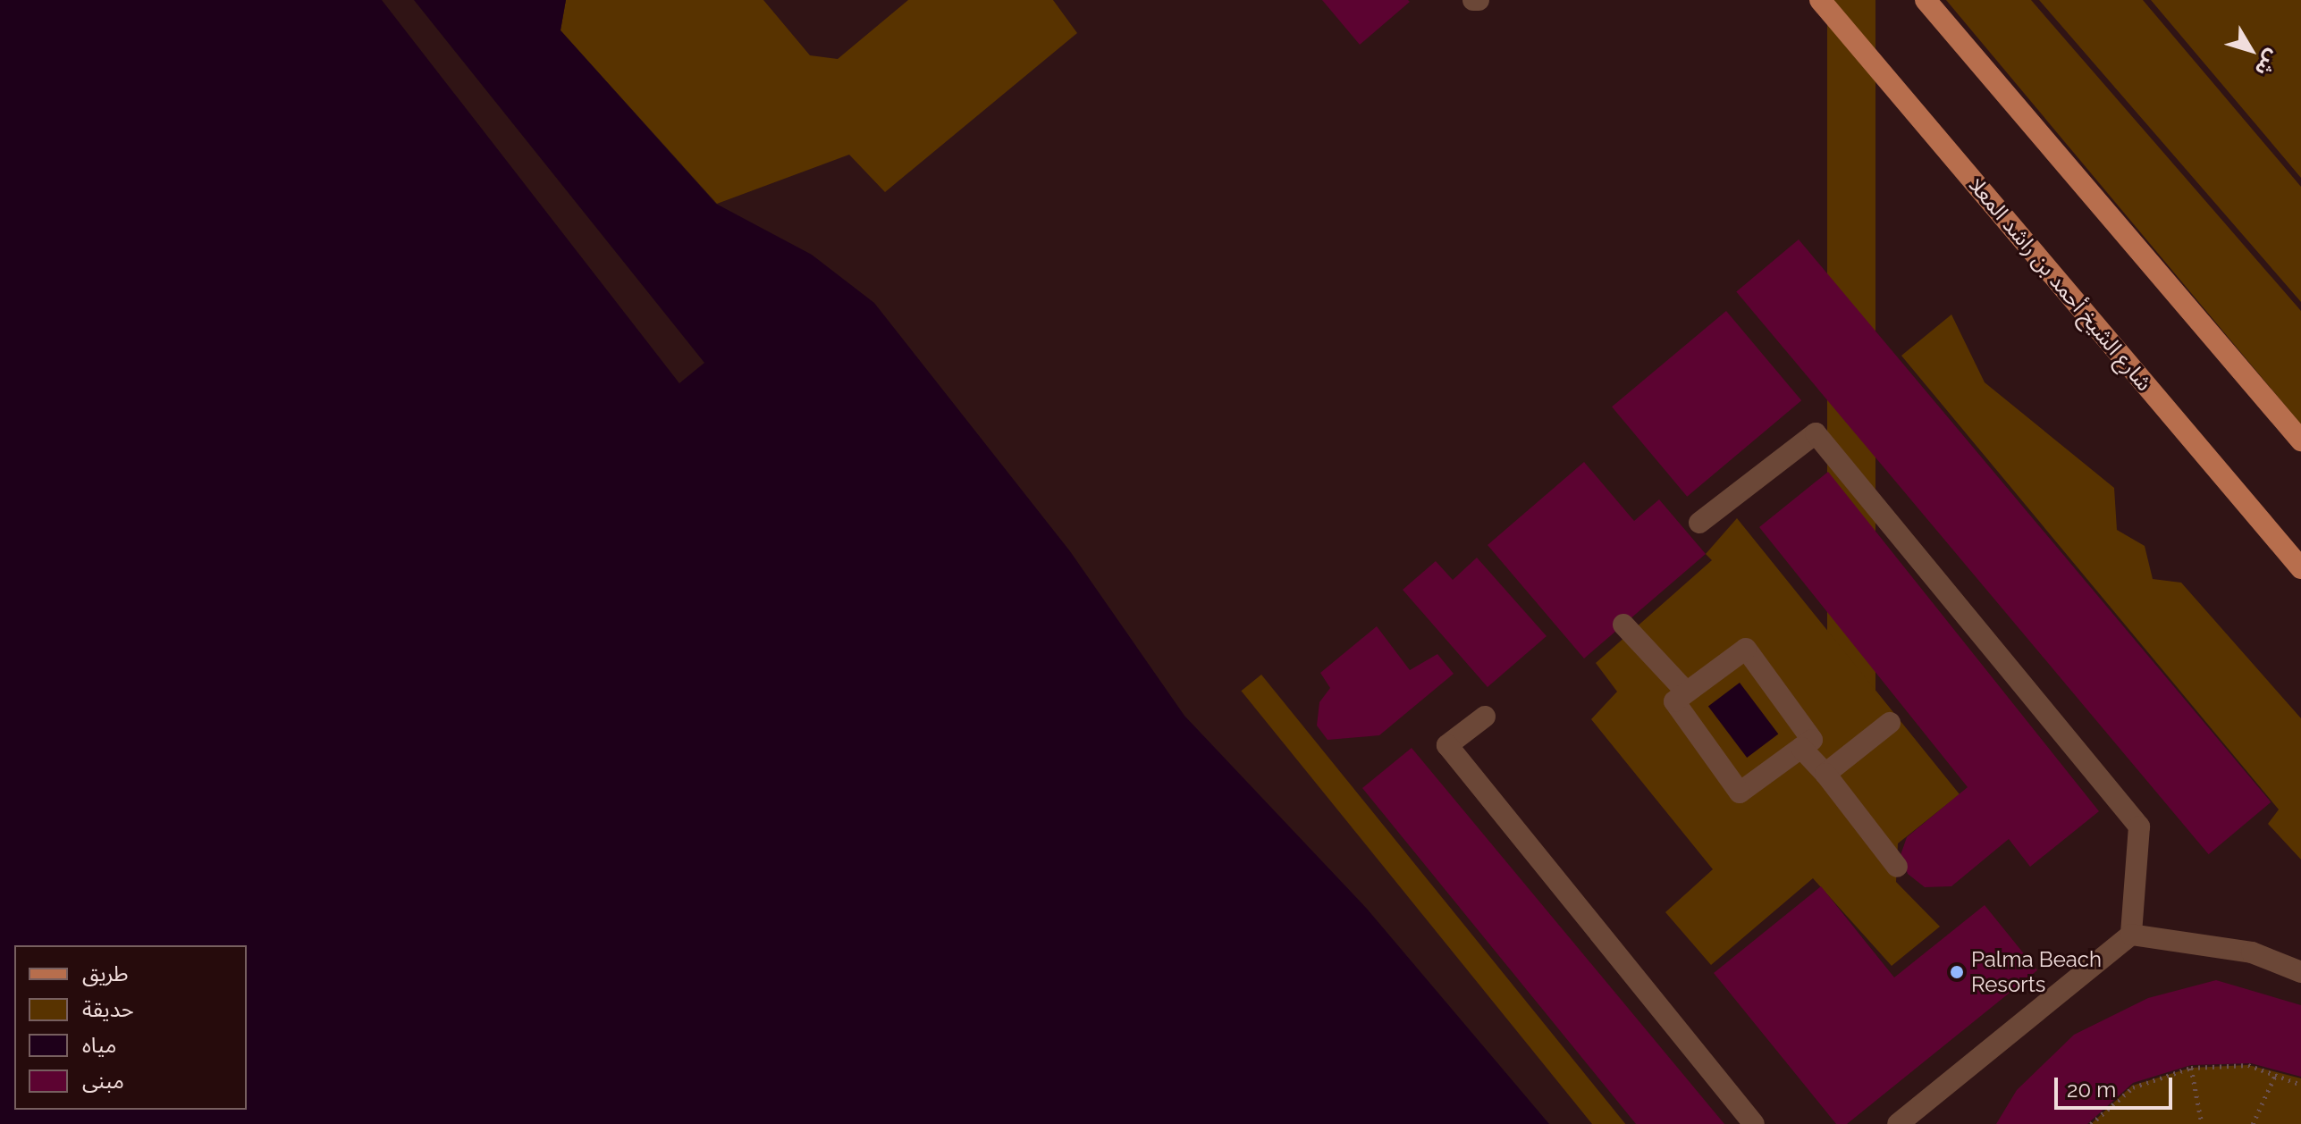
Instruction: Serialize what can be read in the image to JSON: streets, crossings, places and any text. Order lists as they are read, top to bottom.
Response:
{
  "streets": {
    "main road": ["شارع الشيخ أحمد بن راشد المعلا"]
  },
  "places": ["Palma Beach Resorts"],
  "legend": [
    "طريق",
    "حديقة",
    "مياه",
    "مبنى"
  ],
  "scale_bar": "20 m",
  "north": "bottom right"
}
